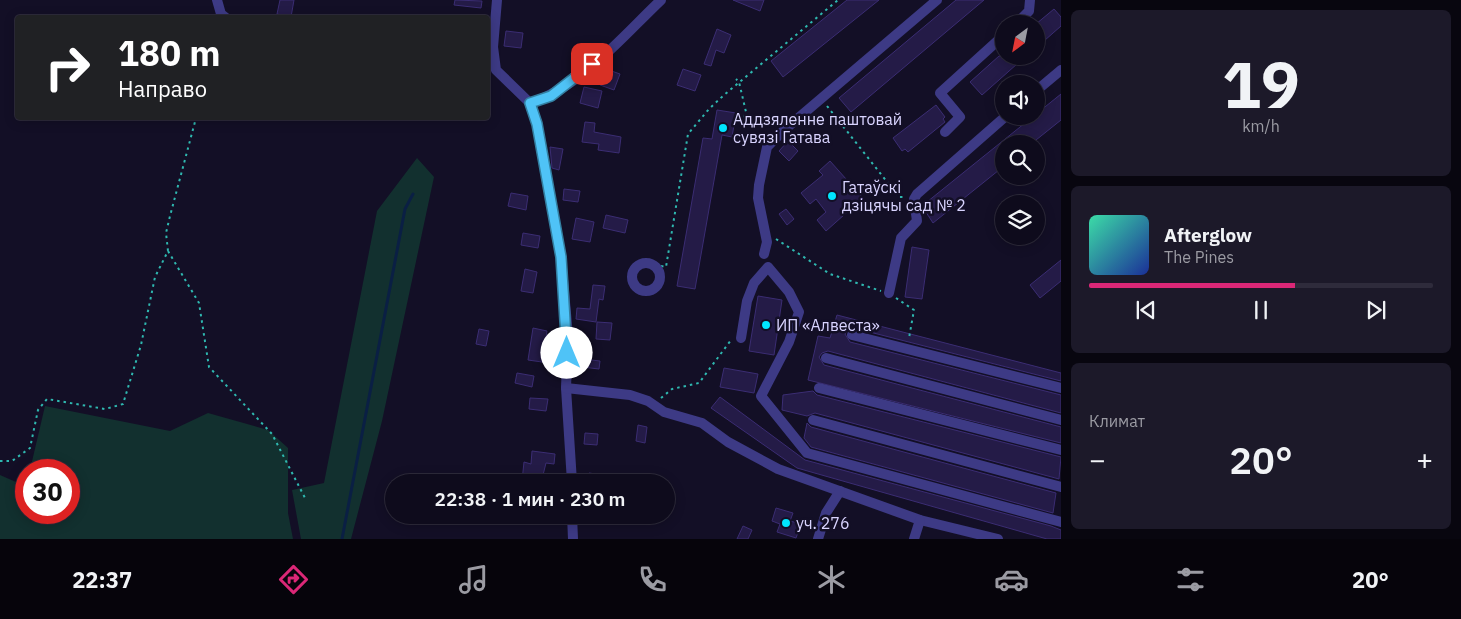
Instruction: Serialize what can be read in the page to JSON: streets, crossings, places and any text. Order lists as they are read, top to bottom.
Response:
{
  "places": [
    "Аддзяленне паштовай сувязі Гатава",
    "Гатаўскі дзіцячы сад № 2",
    "ИП «Алвеста»",
    "уч. 276"
  ],
  "north": "bottom left",
  "page": {
    "tile": [
      ["19", "km/h"],
      "Климат"
    ],
    "turn": ["180 m", "Направо"],
    "song": ["Afterglow", "The Pines"],
    "heat": ["−", "20°", "+"],
    "limit": "30",
    "trip": "22:38 · 1 мин · 230 m",
    "tabs": ["22:37", "20°"]
  }
}
